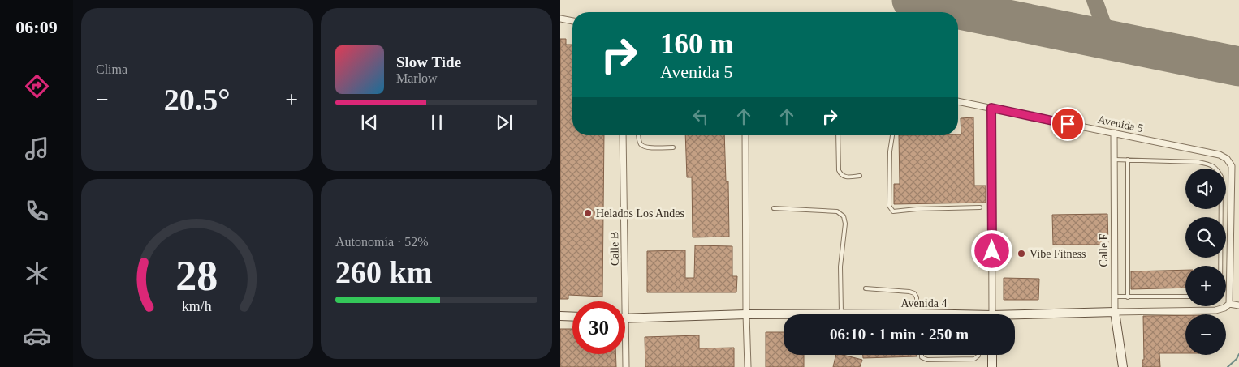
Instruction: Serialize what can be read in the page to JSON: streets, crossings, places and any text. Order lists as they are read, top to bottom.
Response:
{
  "streets": {
    "main road": ["Calle F", "Avenida 4"],
    "street": ["Avenida 5", "Calle B"]
  },
  "crossings": [
    ["Avenida 5", "Calle F"],
    ["Calle B", "Avenida 4"],
    ["Calle F", "Avenida 4"]
  ],
  "places": ["Helados Los Andes", "Vibe Fitness"],
  "page": {
    "tabs": "06:09",
    "tile": [
      "Clima",
      ["Autonomía · 52%", "260 km"]
    ],
    "turn": ["160 m", "Avenida 5"],
    "song": ["Slow Tide", "Marlow"],
    "heat": ["−", "20.5°", "+"],
    "map_buttons": ["+", "−"],
    "limit": "30",
    "trip": "06:10 · 1 min · 250 m",
    "gauge": ["28", "km/h"]
  }
}
